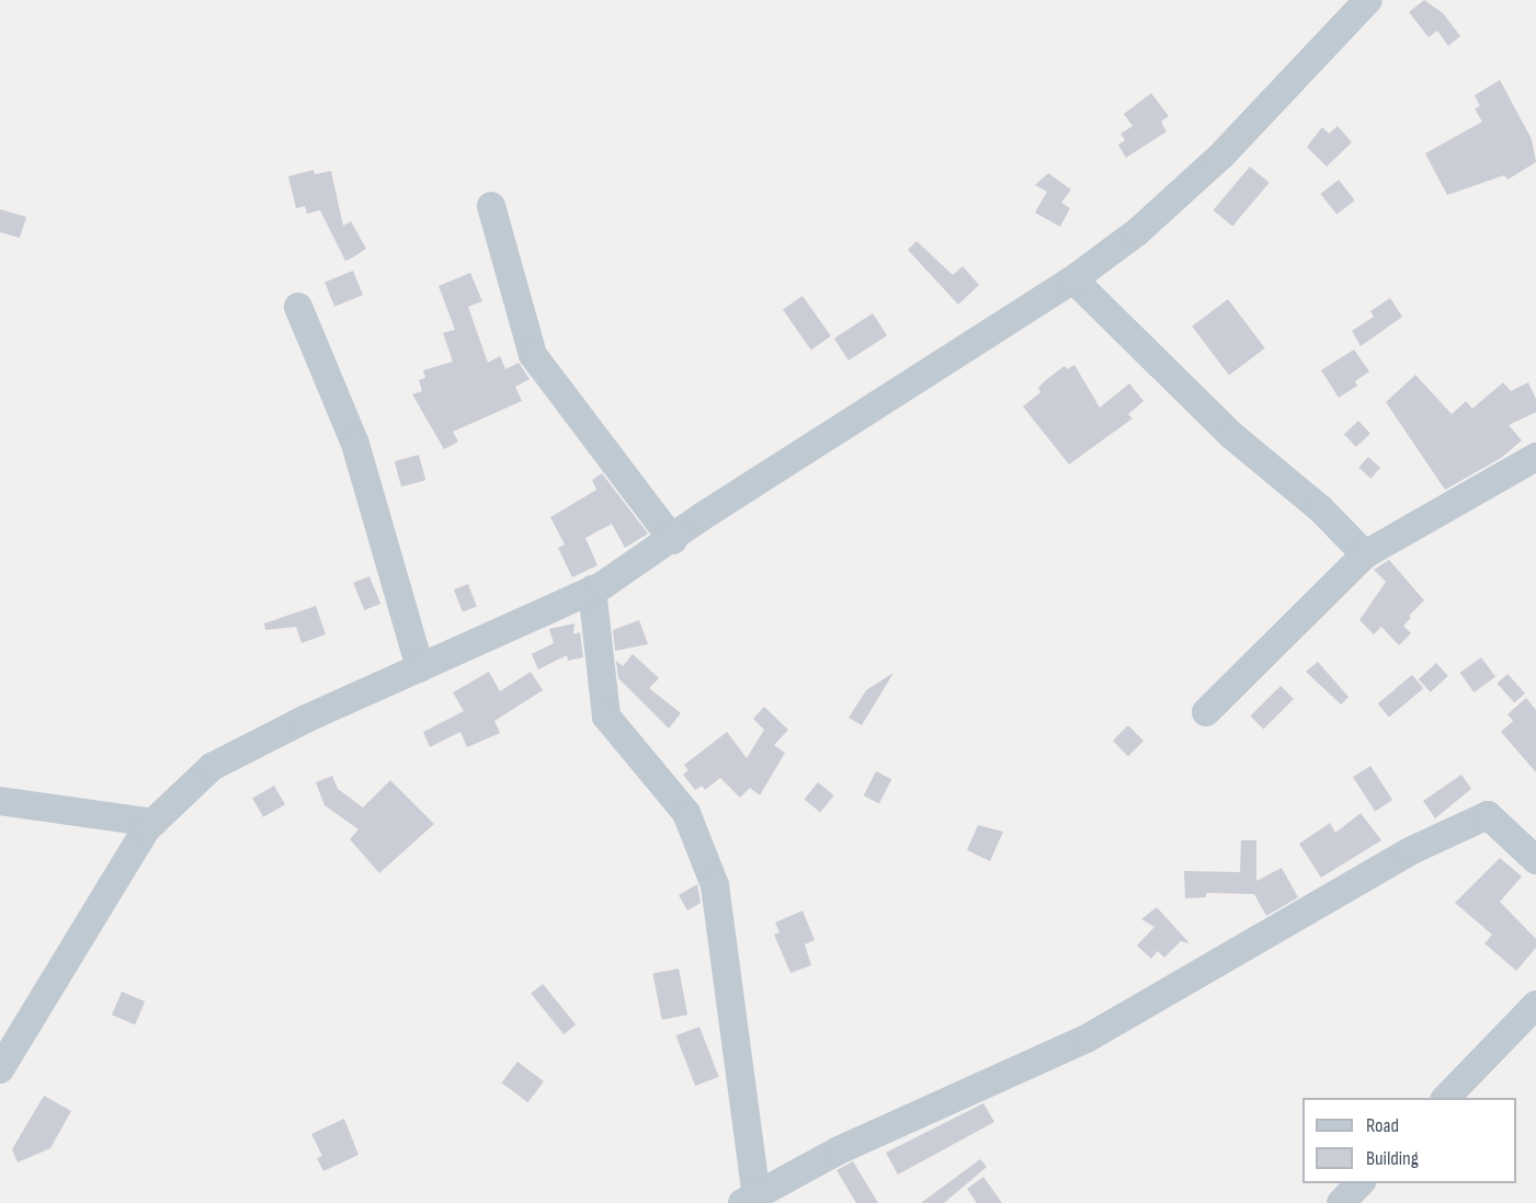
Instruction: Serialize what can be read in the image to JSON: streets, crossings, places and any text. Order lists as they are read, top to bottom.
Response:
{
  "legend": ["Road", "Building"]
}
